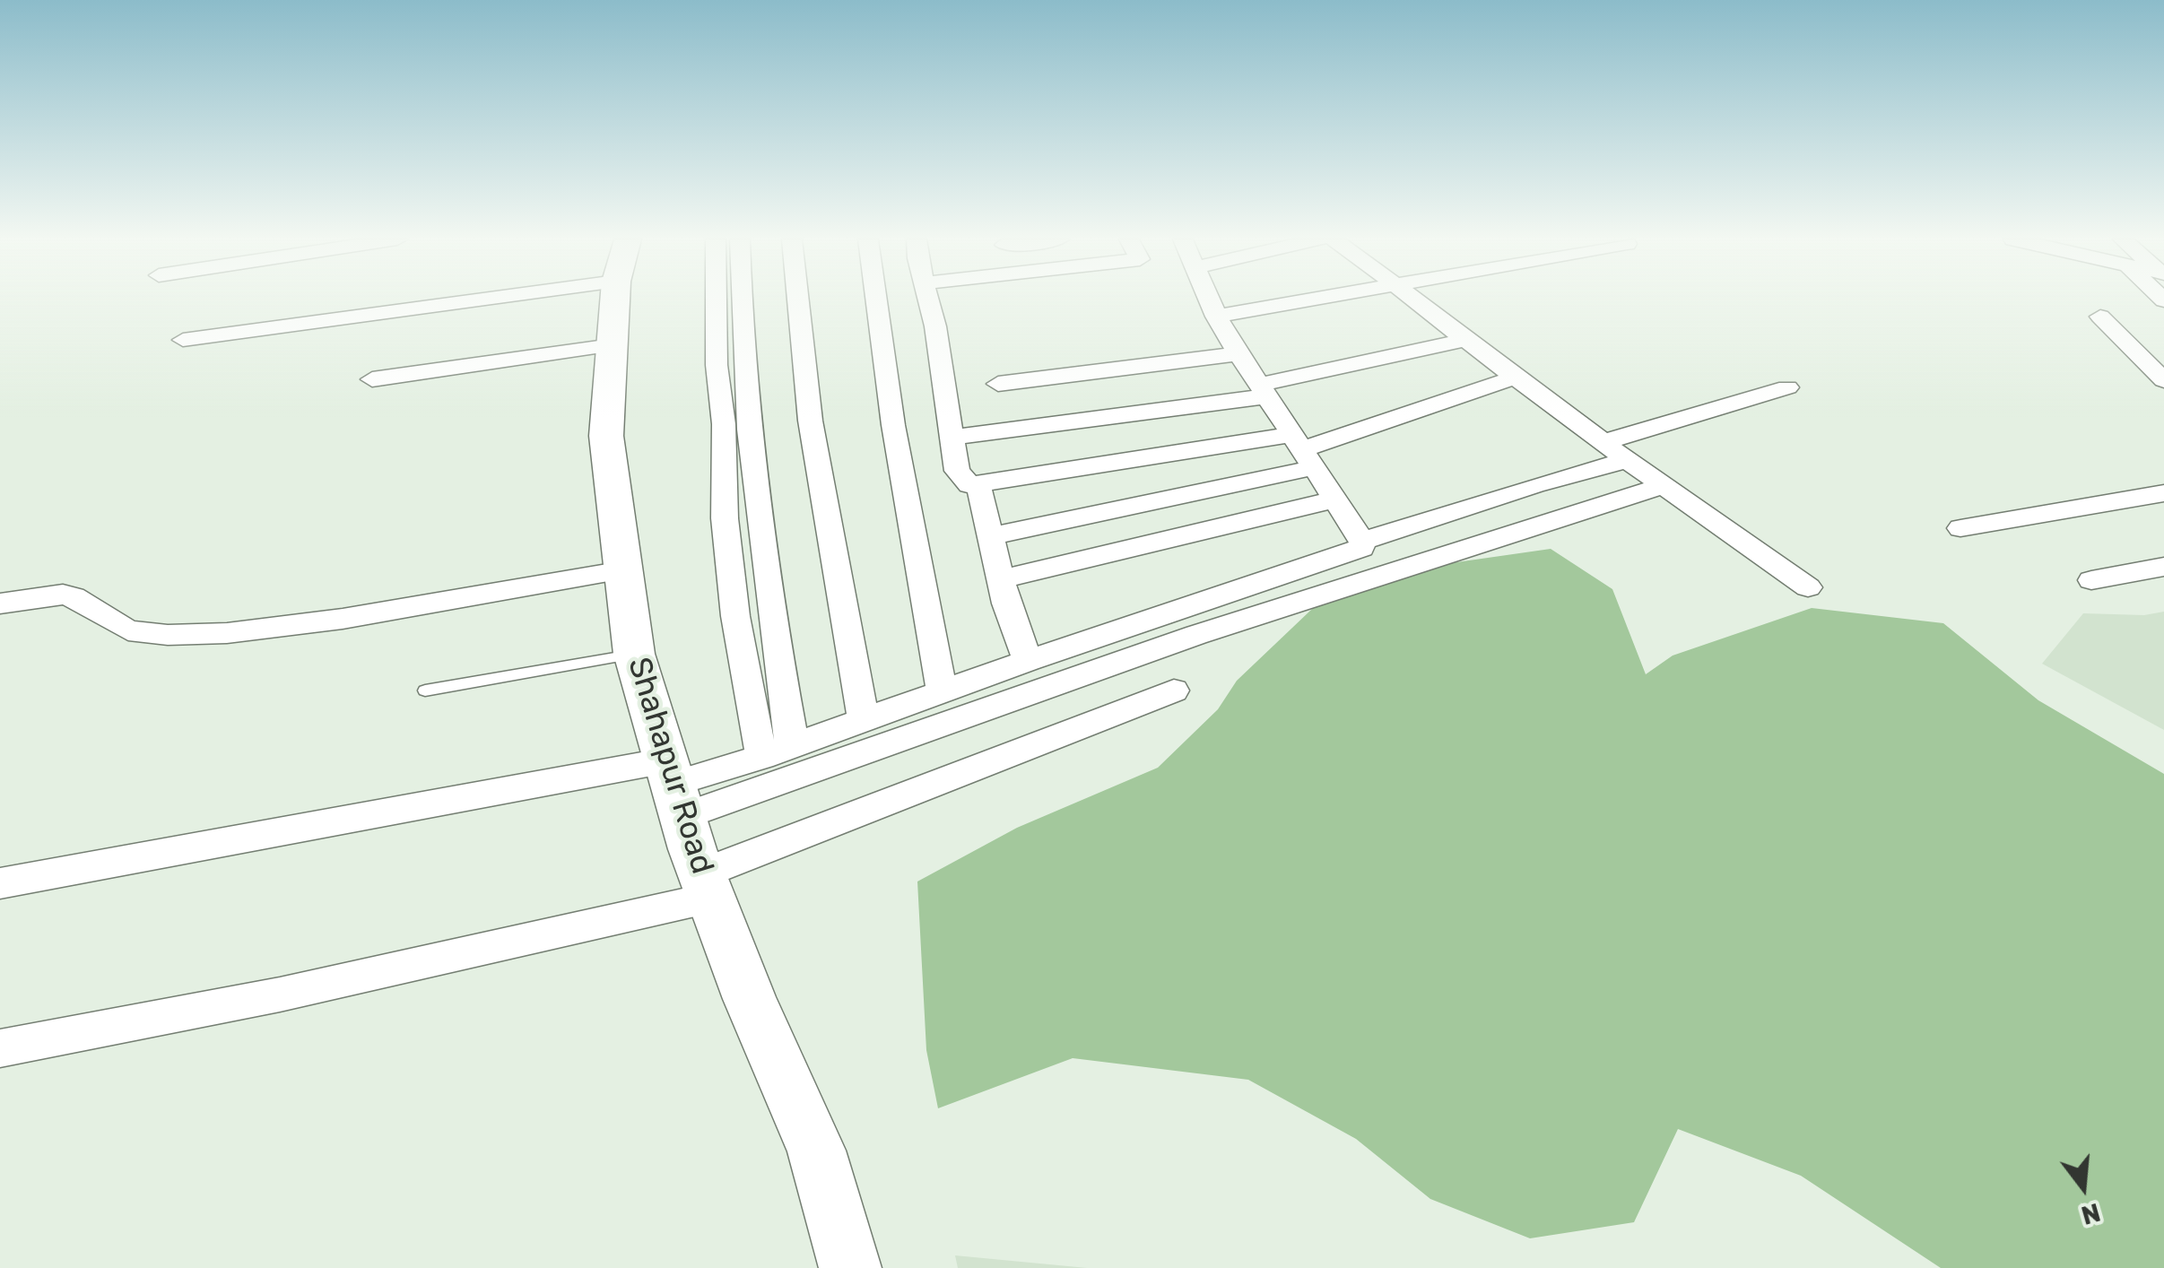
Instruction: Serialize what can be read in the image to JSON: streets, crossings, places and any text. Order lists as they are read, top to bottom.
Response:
{
  "streets": {
    "main road": ["Shahapur Road"]
  },
  "north": "bottom"
}
